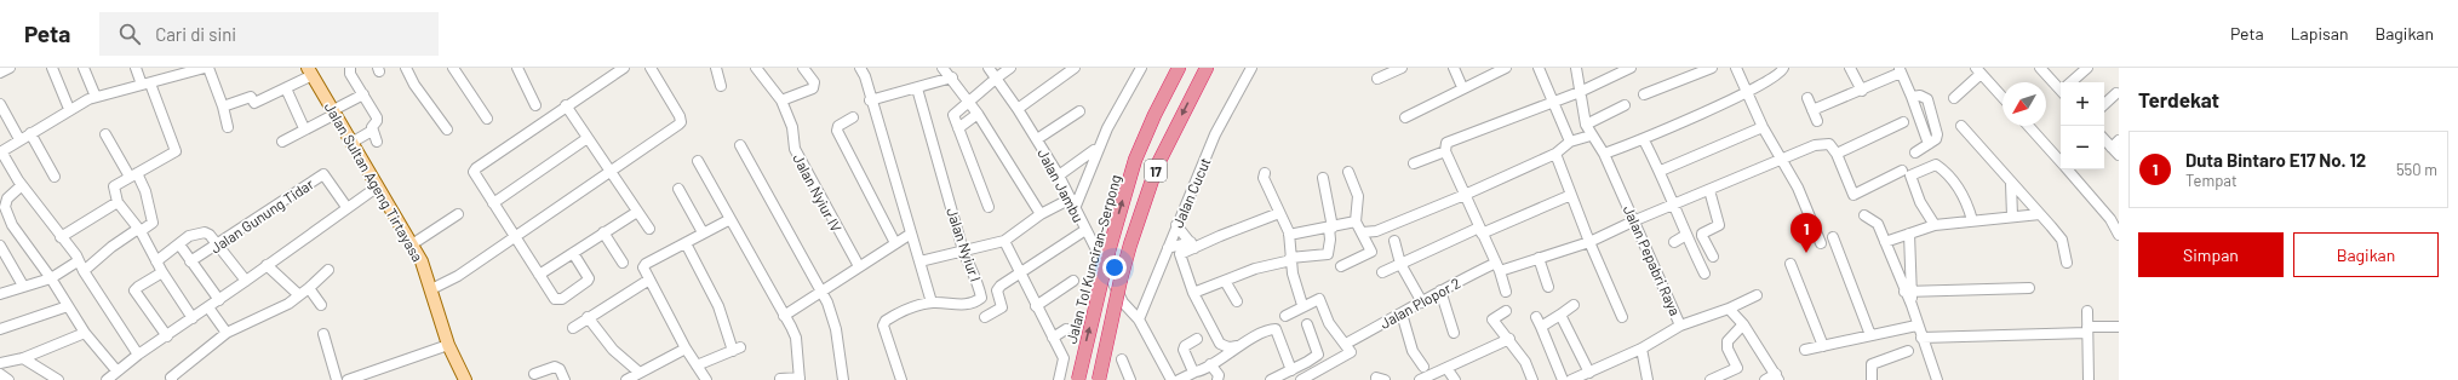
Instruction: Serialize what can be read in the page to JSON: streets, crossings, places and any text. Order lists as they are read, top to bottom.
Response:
{
  "streets": {
    "highway": ["17", "Jalan Tol Kunciran–Serpong"],
    "main road": ["Jalan Sultan Ageng Tirtayasa"],
    "street": [
      "Jalan Jambu",
      "Jalan Nyiur IV",
      "Jalan Cucut",
      "Jalan Gunung Tidar",
      "Jalan Nyiur I",
      "Jalan Pepabri Raya",
      "Jalan Plopor 2"
    ]
  },
  "crossings": [
    ["Jalan Jambu", "Jalan Cucut"],
    ["Jalan Pepabri Raya", "Jalan Plopor 2"]
  ],
  "north": "bottom left",
  "page": {
    "header": "Peta",
    "search": "Cari di sini",
    "nav": ["Peta", "Lapisan", "Bagikan"],
    "heading": "Terdekat",
    "map_buttons": ["+", "−"],
    "list": [
      {
        "mark": "1",
        "name": "Duta Bintaro E17 No. 12",
        "note": "Tempat",
        "value": "550 m"
      }
    ],
    "pins": "1",
    "buttons": ["Simpan", "Bagikan"]
  }
}
